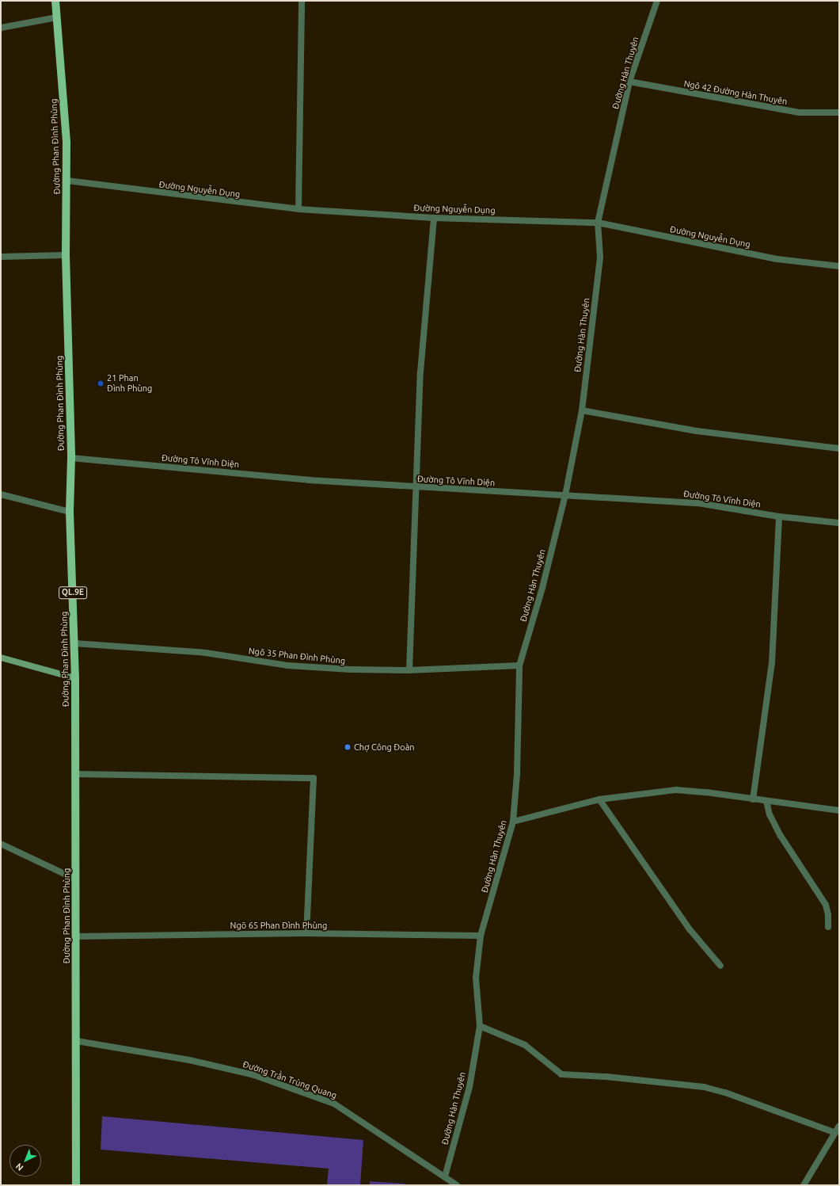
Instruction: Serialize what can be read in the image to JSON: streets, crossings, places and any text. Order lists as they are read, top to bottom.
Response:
{
  "streets": {
    "main road": ["Đường Phan Đình Phùng", "QL.9E"],
    "street": [
      "Đường Hàn Thuyên",
      "Ngõ 42 Đường Hàn Thuyên",
      "Đường Nguyễn Dụng",
      "Đường Tô Vĩnh Diện",
      "Ngõ 35 Phan Đình Phùng",
      "Ngõ 65 Phan Đình Phùng",
      "Đường Trần Trùng Quang"
    ]
  },
  "crossings": [
    ["Đường Hàn Thuyên", "Ngõ 42 Đường Hàn Thuyên"],
    ["Đường Hàn Thuyên", "Đường Nguyễn Dụng"],
    ["Đường Hàn Thuyên", "Đường Tô Vĩnh Diện"],
    ["Đường Hàn Thuyên", "Ngõ 35 Phan Đình Phùng"],
    ["Đường Hàn Thuyên", "Ngõ 65 Phan Đình Phùng"],
    ["Đường Hàn Thuyên", "Đường Trần Trùng Quang"],
    ["Đường Phan Đình Phùng", "Đường Nguyễn Dụng"],
    ["Đường Phan Đình Phùng", "Đường Tô Vĩnh Diện"],
    ["Đường Phan Đình Phùng", "Ngõ 35 Phan Đình Phùng"],
    ["Đường Phan Đình Phùng", "Ngõ 65 Phan Đình Phùng"],
    ["Đường Phan Đình Phùng", "Đường Trần Trùng Quang"]
  ],
  "places": ["21 Phan Đình Phùng", "Chợ Công Đoàn"],
  "north": "bottom left"
}
